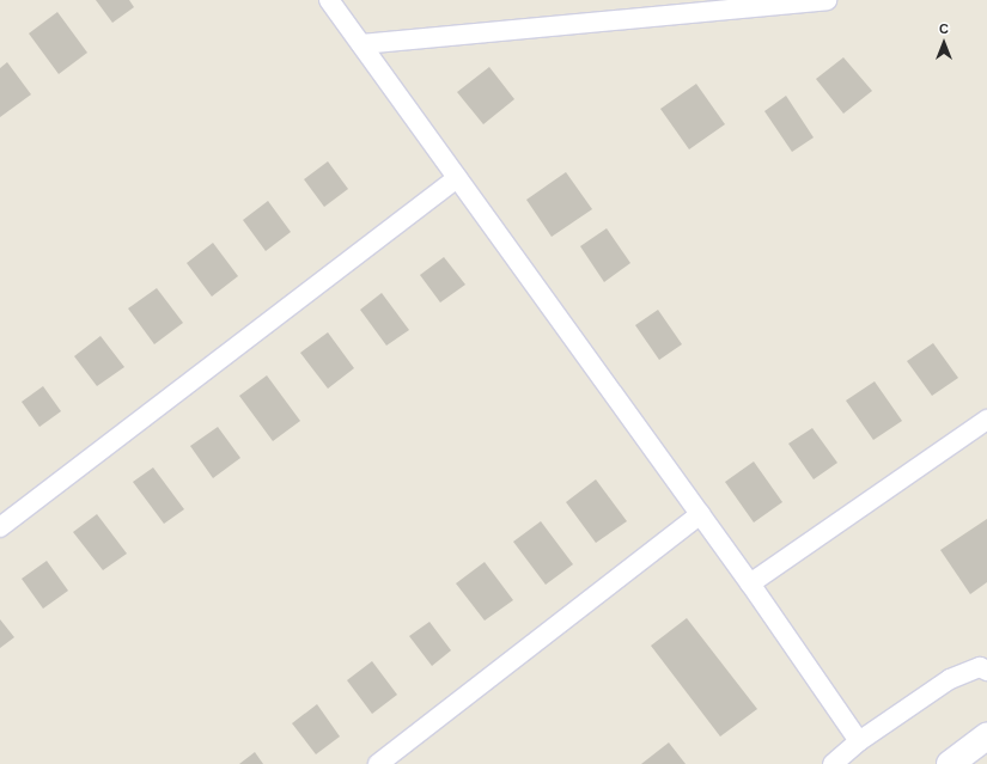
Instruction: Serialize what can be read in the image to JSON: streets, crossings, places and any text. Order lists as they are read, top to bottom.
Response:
{
  "north": "top"
}
